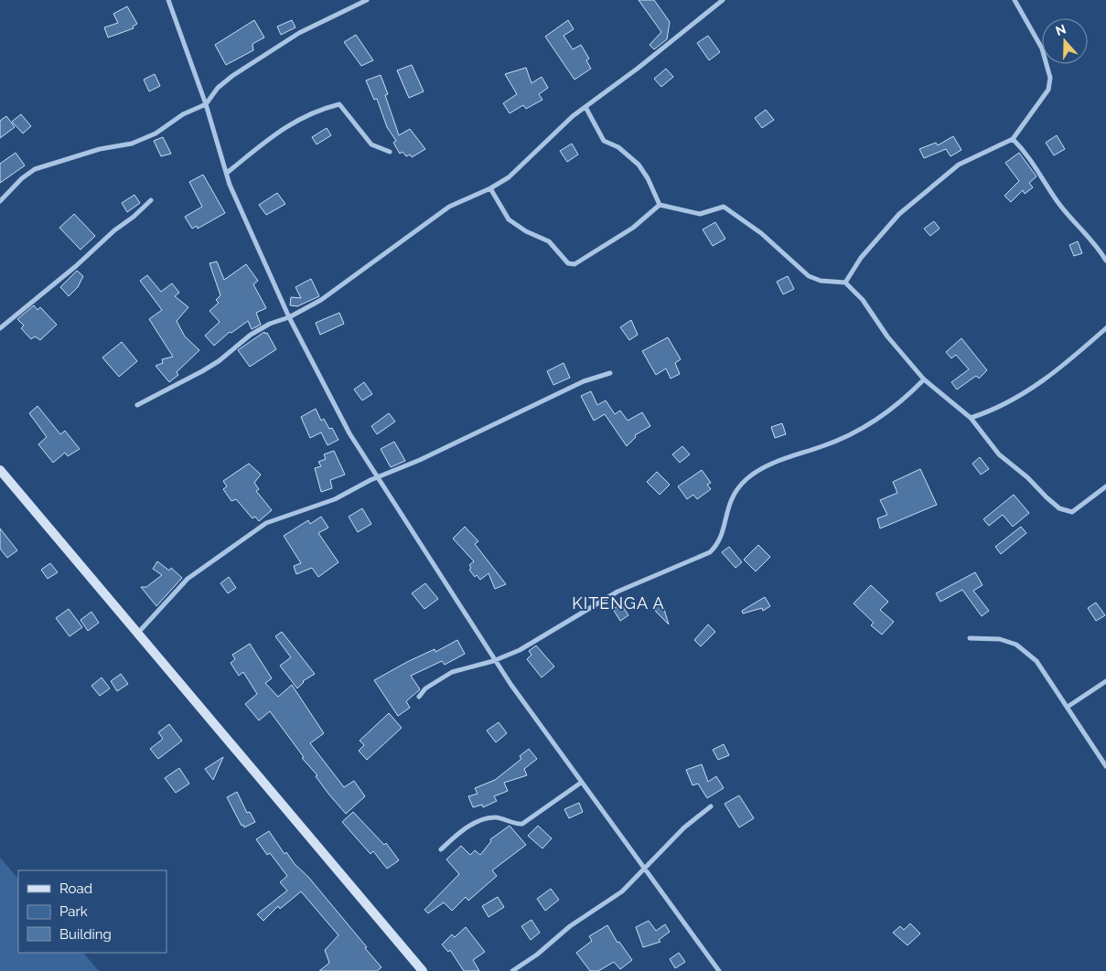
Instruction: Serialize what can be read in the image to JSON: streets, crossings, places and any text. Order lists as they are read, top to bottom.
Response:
{
  "districts": ["KITENGA A"],
  "legend": ["Road", "Park", "Building"],
  "north": "top"
}
